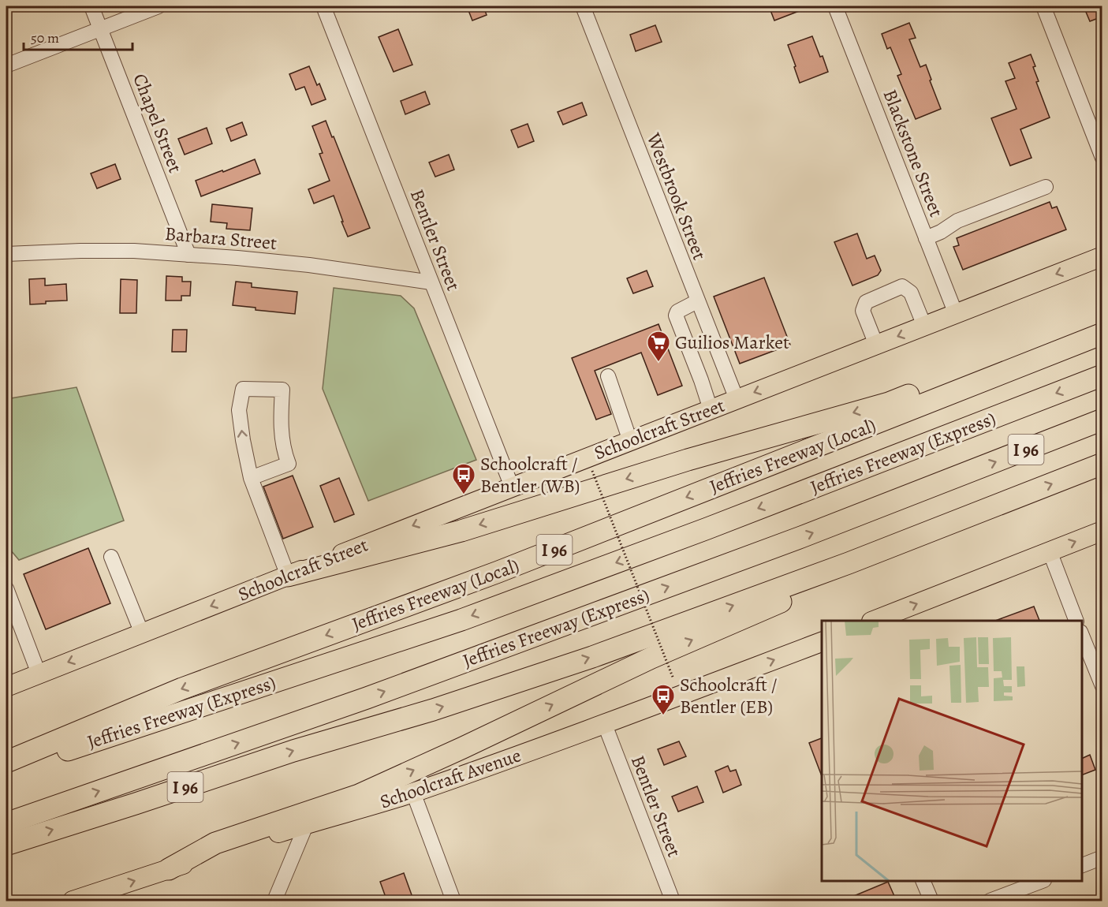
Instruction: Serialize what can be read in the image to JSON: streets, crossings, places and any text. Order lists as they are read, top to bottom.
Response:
{
  "streets": {
    "highway": ["I 96", "Jeffries Freeway (Express)", "Jeffries Freeway (Local)"],
    "main road": ["Schoolcraft Street", "Schoolcraft Avenue"],
    "street": [
      "Chapel Street",
      "Blackstone Street",
      "Westbrook Street",
      "Barbara Street",
      "Bentler Street"
    ]
  },
  "crossings": [
    ["Chapel Street", "Barbara Street"],
    ["Blackstone Street", "Schoolcraft Street"],
    ["Westbrook Street", "Schoolcraft Street"],
    ["Barbara Street", "Bentler Street"],
    ["Bentler Street", "Schoolcraft Street"],
    ["Bentler Street", "Schoolcraft Avenue"]
  ],
  "one_way": ["Schoolcraft Street", "Schoolcraft Avenue"],
  "places": {
    "supermarket": ["Guilios Market"],
    "bus stop": ["Schoolcraft / Bentler (WB)", "Schoolcraft / Bentler (EB)"]
  },
  "scale_bar": "50 m"
}
